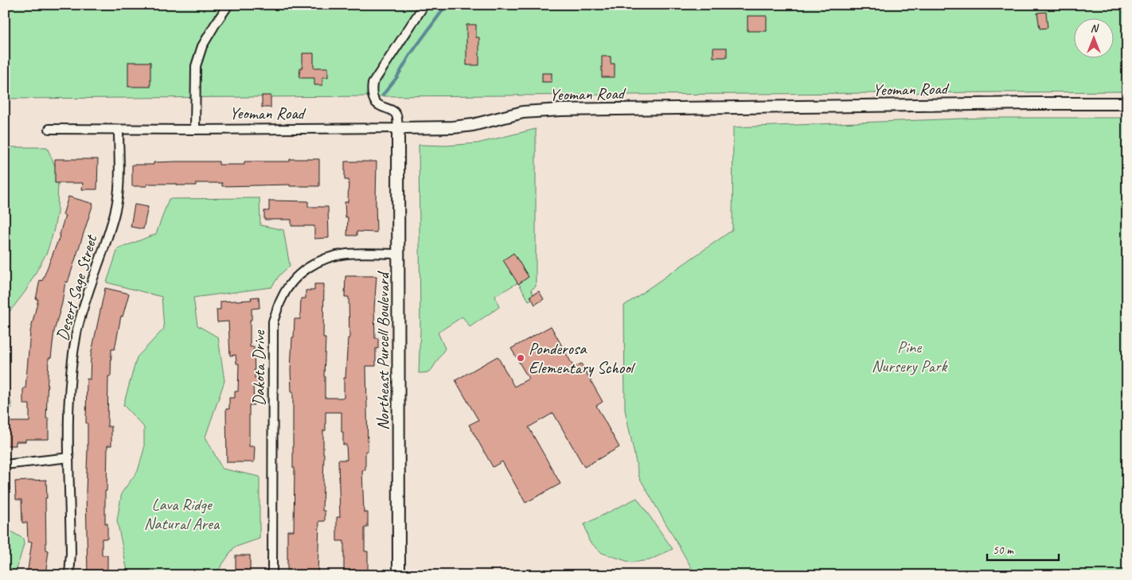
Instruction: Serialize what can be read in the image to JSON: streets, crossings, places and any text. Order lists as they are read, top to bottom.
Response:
{
  "streets": {
    "street": [
      "Yeoman Road",
      "Desert Sage Street",
      "Northeast Purcell Boulevard",
      "Dakota Drive"
    ]
  },
  "crossings": [
    ["Yeoman Road", "Desert Sage Street"],
    ["Yeoman Road", "Northeast Purcell Boulevard"],
    ["Northeast Purcell Boulevard", "Dakota Drive"]
  ],
  "parks": ["Pine Nursery Park", "Lava Ridge Natural Area"],
  "places": ["Ponderosa Elementary School"],
  "scale_bar": "50 m",
  "north": "top"
}
